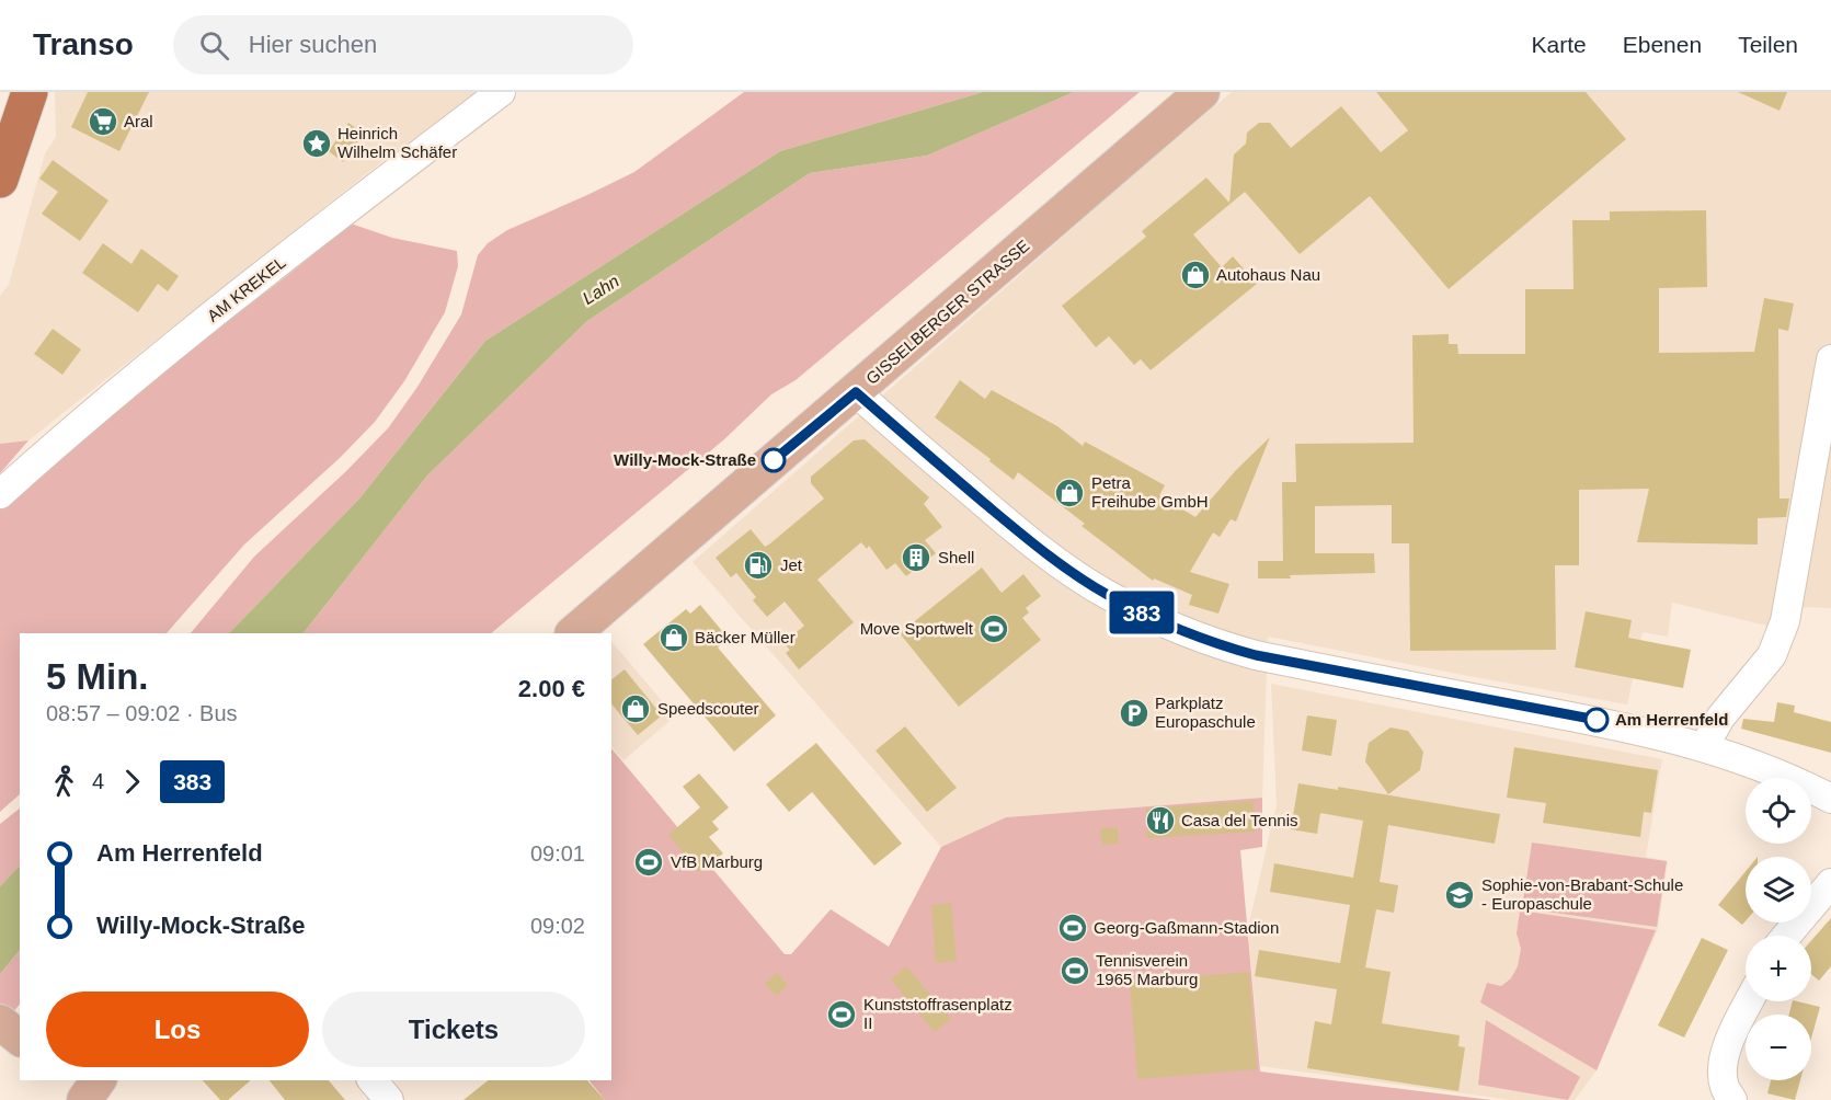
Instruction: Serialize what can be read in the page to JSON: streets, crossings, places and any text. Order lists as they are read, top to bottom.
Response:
{
  "streets": {
    "main road": ["GISSELBERGER STRASSE"],
    "street": ["AM KREKEL"]
  },
  "water": ["Lahn"],
  "places": {
    "supermarket": ["Aral"],
    "place": ["Heinrich Wilhelm Schäfer"],
    "shop": [
      "Autohaus Nau",
      "Petra Freihube GmbH",
      "Bäcker Müller",
      "Speedscouter"
    ],
    "other": ["Willy-Mock-Straße", "Am Herrenfeld"],
    "building": ["Shell"],
    "fuel station": ["Jet"],
    "sports": [
      "Move Sportwelt",
      "VfB Marburg",
      "Georg-Gaßmann-Stadion",
      "Tennisverein 1965 Marburg",
      "Kunststoffrasenplatz II"
    ],
    "parking": ["Parkplatz Europaschule"],
    "restaurant": ["Casa del Tennis"],
    "school or university": ["Sophie-von-Brabant-Schule - Europaschule"]
  },
  "lines": ["bus line 383"],
  "page": {
    "header": "Transo",
    "search": "Hier suchen",
    "nav": ["Karte", "Ebenen", "Teilen"],
    "on_map": "383",
    "heading": ["5 Min.", "08:57 – 09:02 · Bus", "2.00 €"],
    "legs": ["4", "383"],
    "map_buttons": ["+", "−"],
    "list": [
      {
        "name": "Am Herrenfeld",
        "value": "09:01"
      },
      {
        "name": "Willy-Mock-Straße",
        "value": "09:02"
      }
    ],
    "buttons": ["Los", "Tickets"]
  }
}
